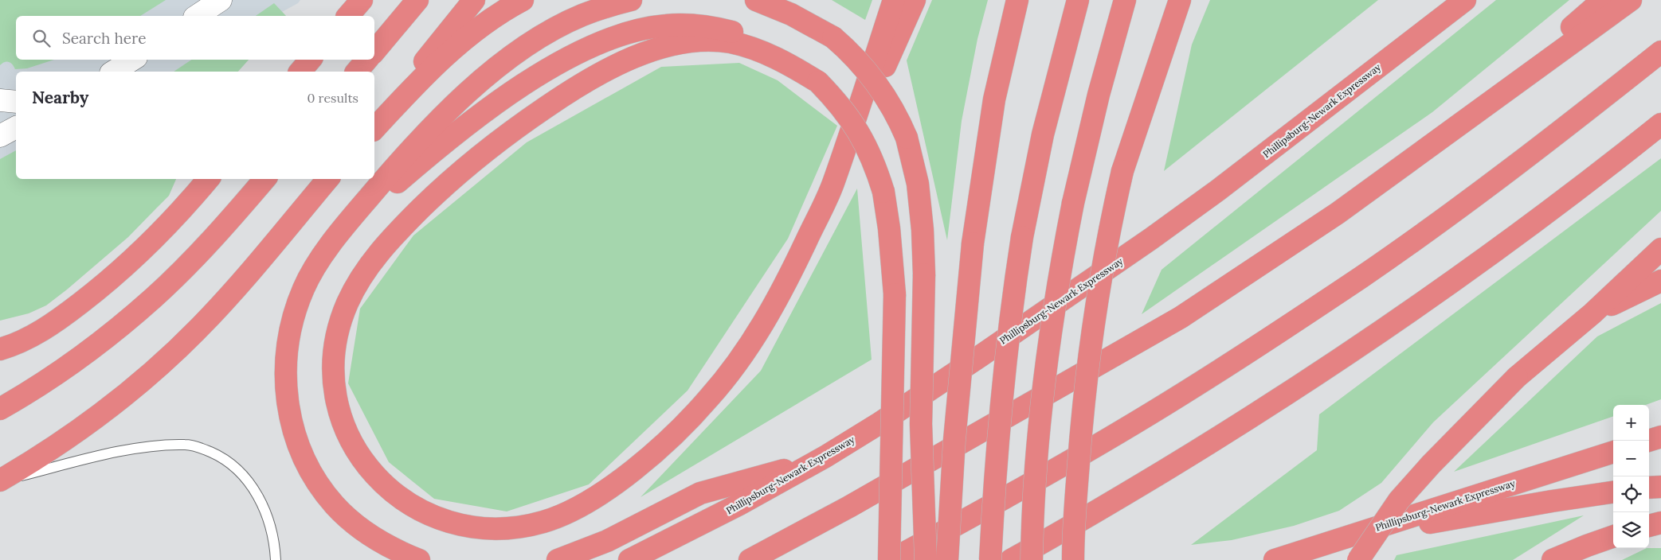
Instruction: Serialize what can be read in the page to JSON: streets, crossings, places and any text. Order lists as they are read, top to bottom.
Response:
{
  "streets": {
    "highway": ["Phillipsburg-Newark Expressway"]
  },
  "page": {
    "search": "Search here",
    "heading": ["Nearby", "0 results"],
    "map_buttons": ["+", "−"]
  }
}
